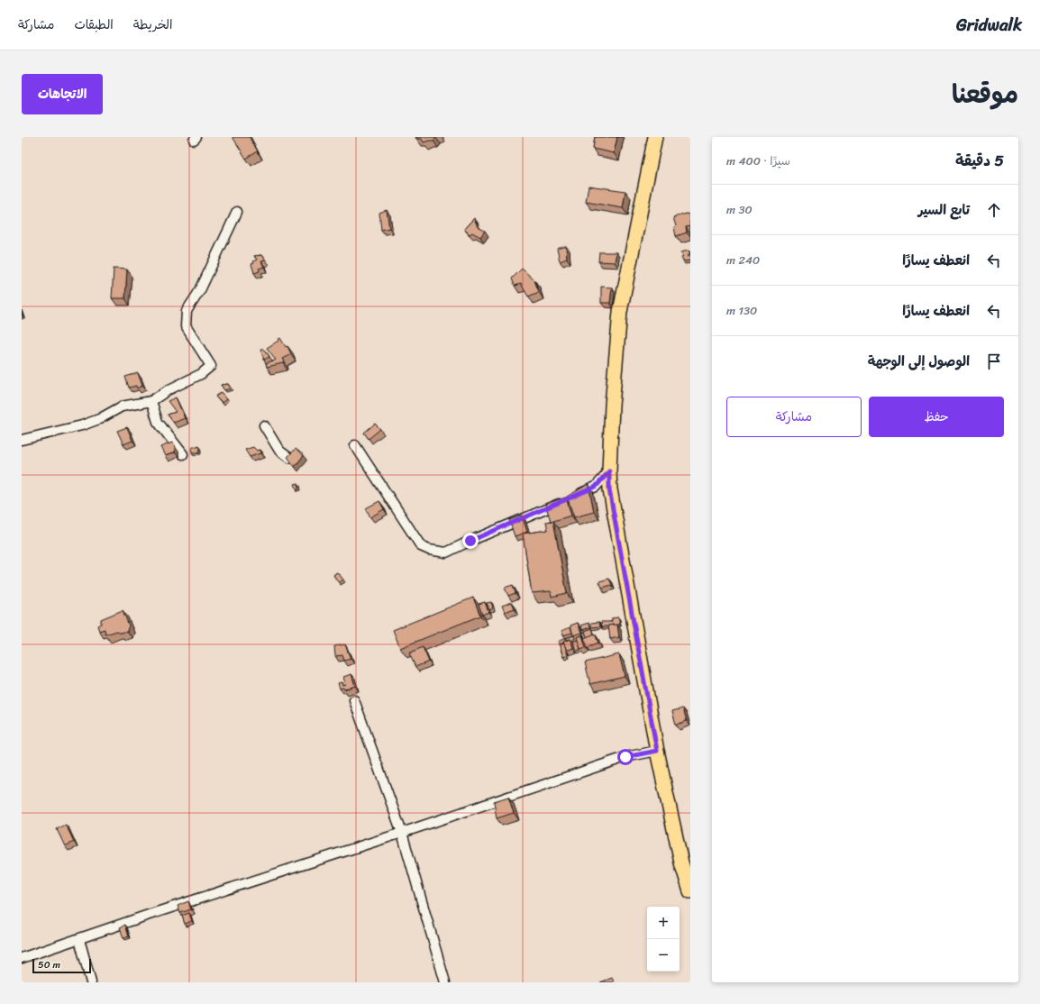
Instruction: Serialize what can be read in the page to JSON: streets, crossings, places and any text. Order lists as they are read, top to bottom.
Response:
{
  "scale_bar": "50 m",
  "page": {
    "header": "Gridwalk",
    "nav": ["الخريطة", "الطبقات", "مشاركة"],
    "title": "موقعنا",
    "buttons": [
      "الاتجاهات",
      ["حفظ", "مشاركة"]
    ],
    "heading": ["5 دقيقة", "سيرًا · 400 m"],
    "list": [
      ["تابع السير", "30 m"],
      ["انعطف يسارًا", "240 m"],
      ["انعطف يسارًا", "130 m"],
      "الوصول إلى الوجهة"
    ],
    "map_buttons": ["+", "−"],
    "scale": "50 m"
  }
}
